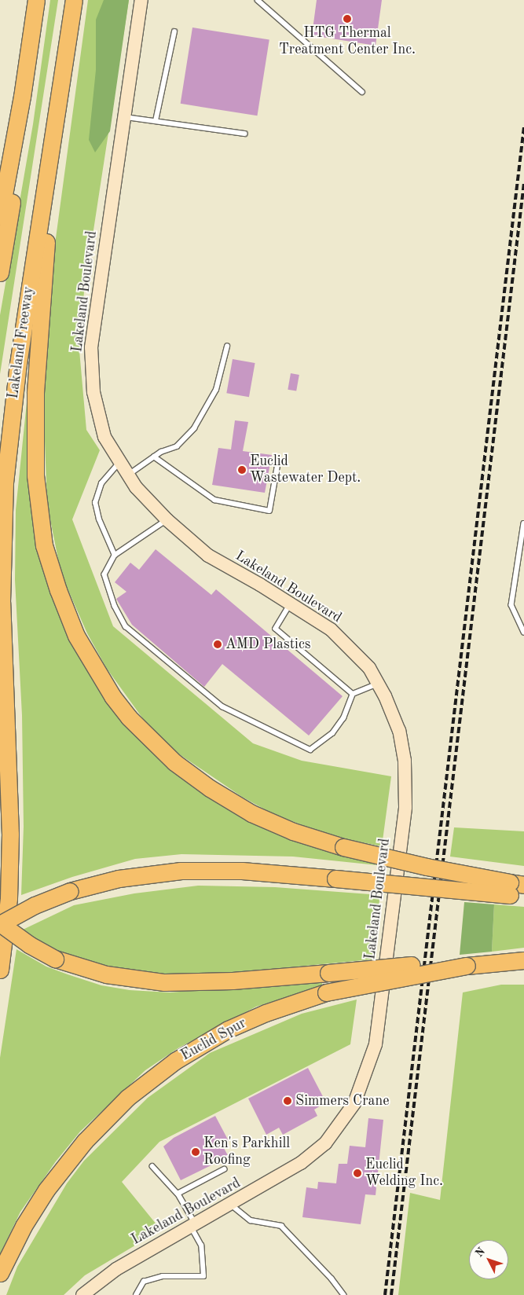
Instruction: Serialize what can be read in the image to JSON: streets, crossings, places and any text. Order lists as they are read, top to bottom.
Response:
{
  "streets": {
    "highway": ["Lakeland Freeway", "Euclid Spur"],
    "street": ["Lakeland Boulevard"]
  },
  "places": [
    "HTG Thermal Treatment Center Inc.",
    "Euclid Wastewater Dept.",
    "AMD Plastics",
    "Simmers Crane",
    "Ken's Parkhill Roofing",
    "Euclid Welding Inc."
  ],
  "north": "top left"
}
